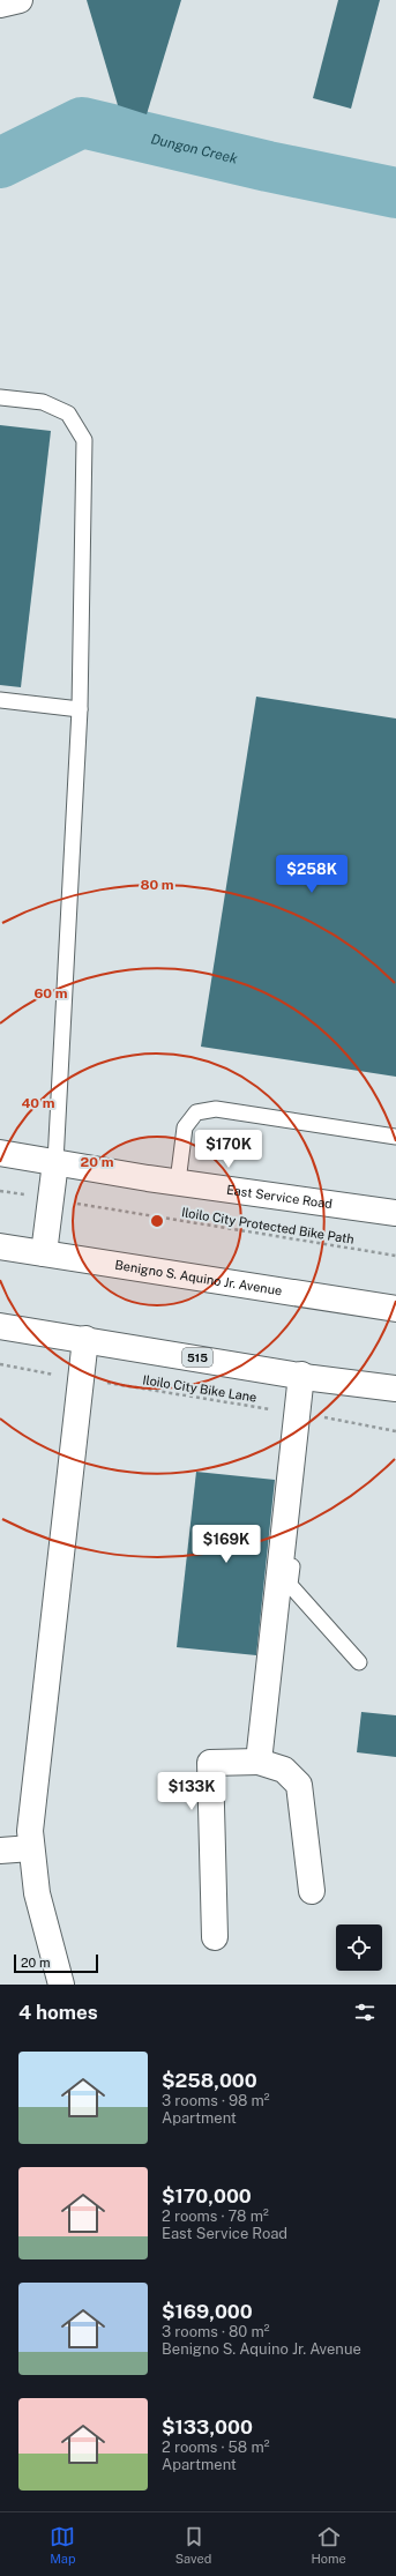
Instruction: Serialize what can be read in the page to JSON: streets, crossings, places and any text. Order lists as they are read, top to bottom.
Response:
{
  "streets": {
    "main road": ["East Service Road", "Benigno S. Aquino Jr. Avenue", "515"],
    "path": ["Iloilo City Protected Bike Path", "Iloilo City Bike Lane"]
  },
  "water": ["Dungon Creek"],
  "scale_bar": "20 m",
  "page": {
    "price": [
      "$258K",
      "$170K",
      "$169K",
      "$133K"
    ],
    "scale": "20 m",
    "heading": "4 homes",
    "list": [
      {
        "name": "$258,000",
        "note": "3 rooms · 98 m² · Apartment"
      },
      {
        "name": "$170,000",
        "note": "2 rooms · 78 m² · East Service Road"
      },
      {
        "name": "$169,000",
        "note": "3 rooms · 80 m² · Benigno S. Aquino Jr. Avenue"
      },
      {
        "name": "$133,000",
        "note": "2 rooms · 58 m² · Apartment"
      }
    ],
    "tabs": ["Map", "Saved", "Home"]
  },
  "rings": [
    "80 m",
    "60 m",
    "40 m",
    "20 m"
  ]
}
